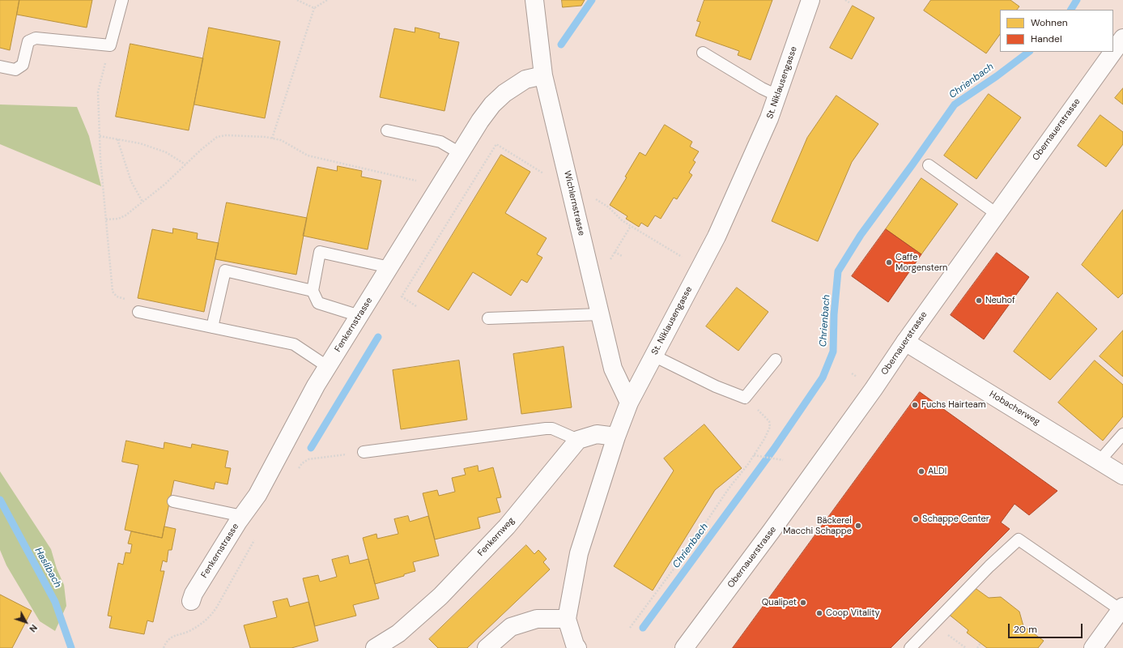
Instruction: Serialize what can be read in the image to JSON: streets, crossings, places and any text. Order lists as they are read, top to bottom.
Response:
{
  "streets": {
    "street": [
      "St. Niklausengasse",
      "Obernauerstrasse",
      "Wichlernstrasse",
      "Fenkernstrasse",
      "Hobacherweg",
      "Fenkernweg"
    ]
  },
  "crossings": [
    ["St. Niklausengasse", "Wichlernstrasse"],
    ["Obernauerstrasse", "Hobacherweg"],
    ["Wichlernstrasse", "Fenkernstrasse"]
  ],
  "water": ["Chrienbach", "Haslibach"],
  "places": [
    "Caffe Morgenstern",
    "Neuhof",
    "Fuchs Hairteam",
    "ALDI",
    "Schappe Center",
    "Bäckerei Macchi Schappe",
    "Qualipet",
    "Coop Vitality"
  ],
  "legend": ["Wohnen", "Handel"],
  "scale_bar": "20 m",
  "north": "bottom right"
}
